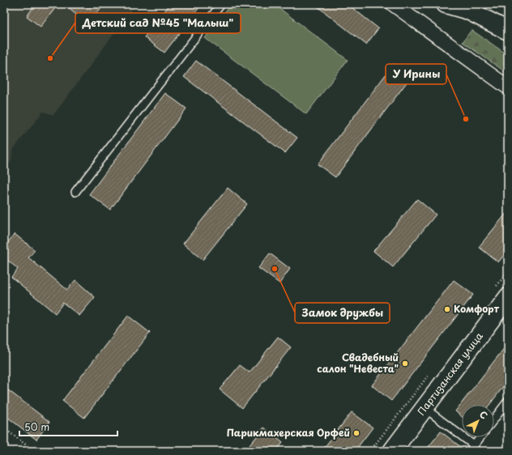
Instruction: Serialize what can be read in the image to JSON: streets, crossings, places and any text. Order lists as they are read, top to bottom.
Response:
{
  "streets": {
    "street": ["Партизанская улица"]
  },
  "places": [
    "Детский сад №45 \"Малыш\"",
    "У Ирины",
    "Замок дружбы",
    "Комфорт",
    "Свадебный салон \"Невеста\"",
    "Парикмахерская Орфей"
  ],
  "scale_bar": "50 m",
  "north": "top right"
}
